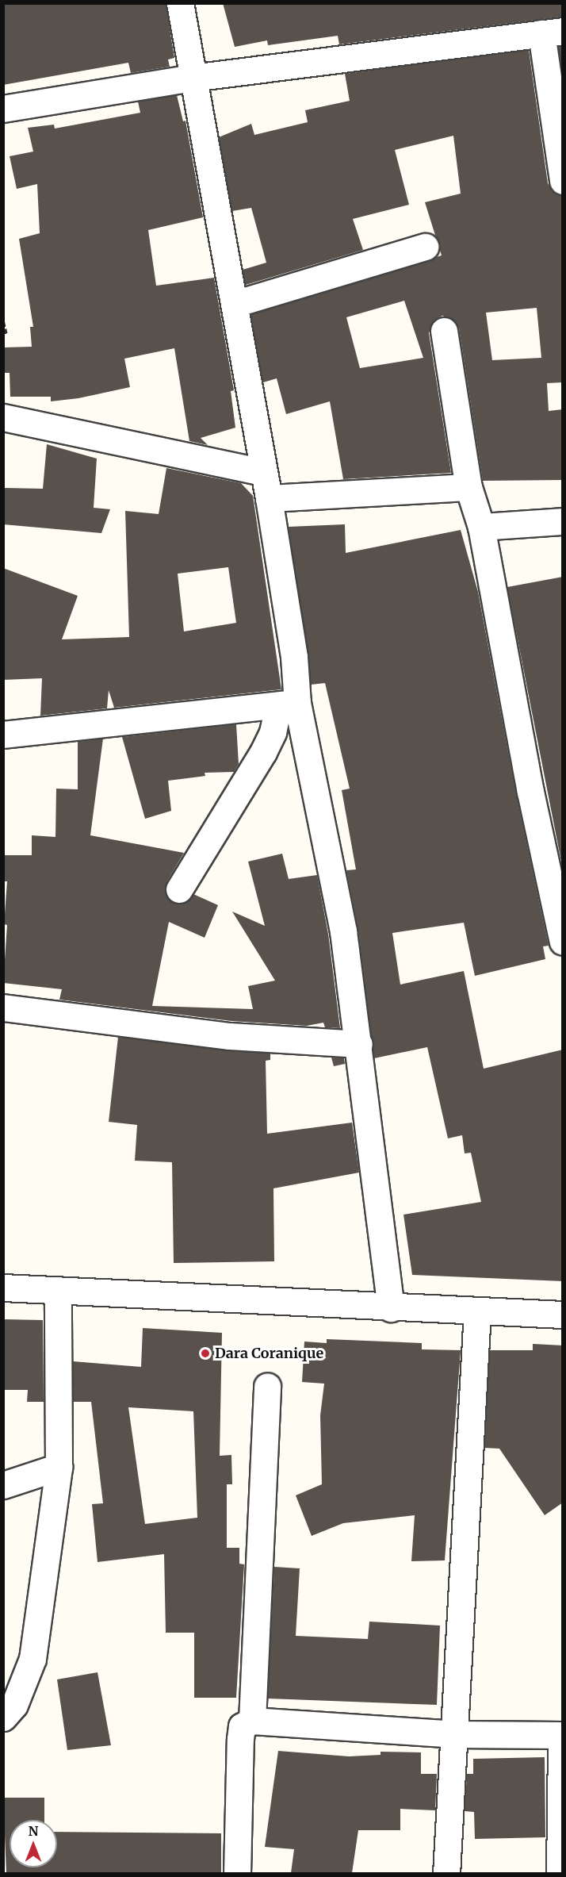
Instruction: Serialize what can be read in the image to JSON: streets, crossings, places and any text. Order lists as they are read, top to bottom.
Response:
{
  "places": ["Dara Coranique"],
  "north": "top"
}
